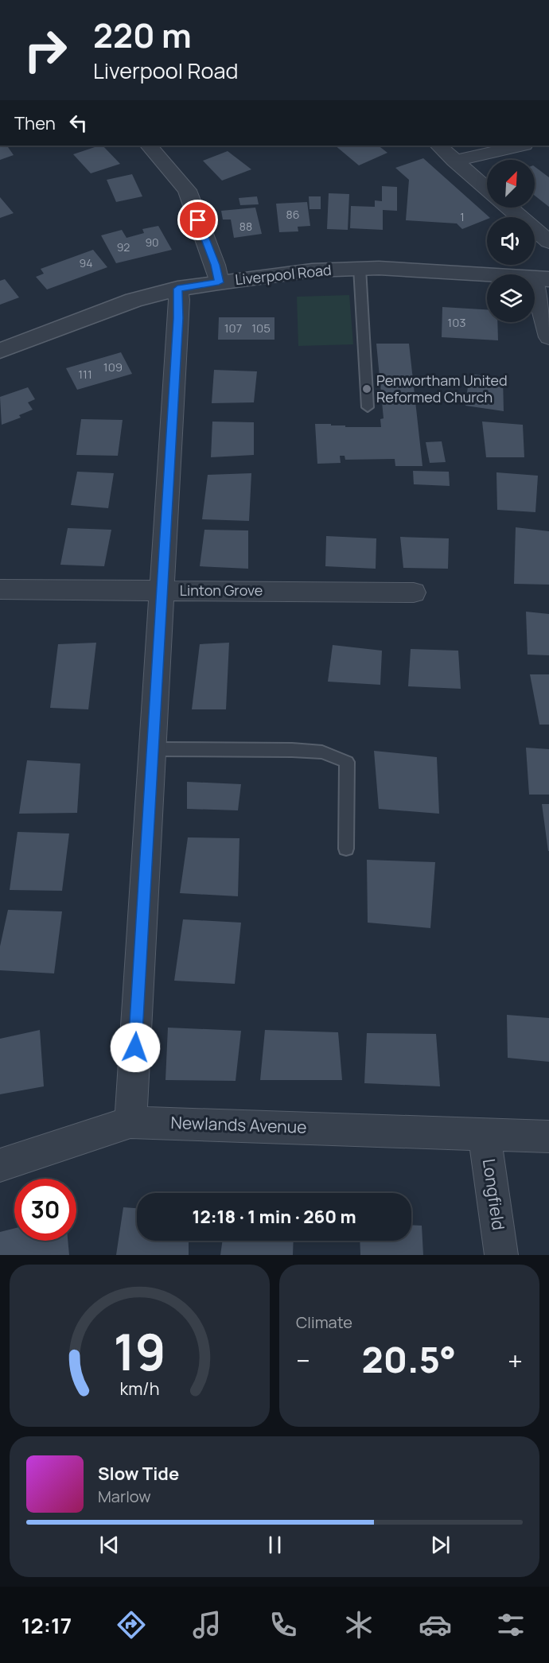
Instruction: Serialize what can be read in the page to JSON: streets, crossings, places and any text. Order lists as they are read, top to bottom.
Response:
{
  "streets": {
    "street": [
      "Liverpool Road",
      "Linton Grove",
      "Newlands Avenue",
      "Longfield"
    ]
  },
  "crossings": [
    ["Newlands Avenue", "Longfield"]
  ],
  "places": ["Penwortham United Reformed Church"],
  "house_numbers": [
    "86",
    "1",
    "88",
    "90",
    "92",
    "94",
    "103",
    "107",
    "105",
    "109",
    "111"
  ],
  "north": "top right",
  "page": {
    "turn": ["220 m", "Liverpool Road"],
    "then": "Then",
    "limit": "30",
    "trip": "12:18 · 1 min · 260 m",
    "tile": "Climate",
    "heat": ["−", "20.5°", "+"],
    "song": ["Slow Tide", "Marlow"],
    "tabs": "12:17",
    "gauge": ["19", "km/h"]
  }
}
